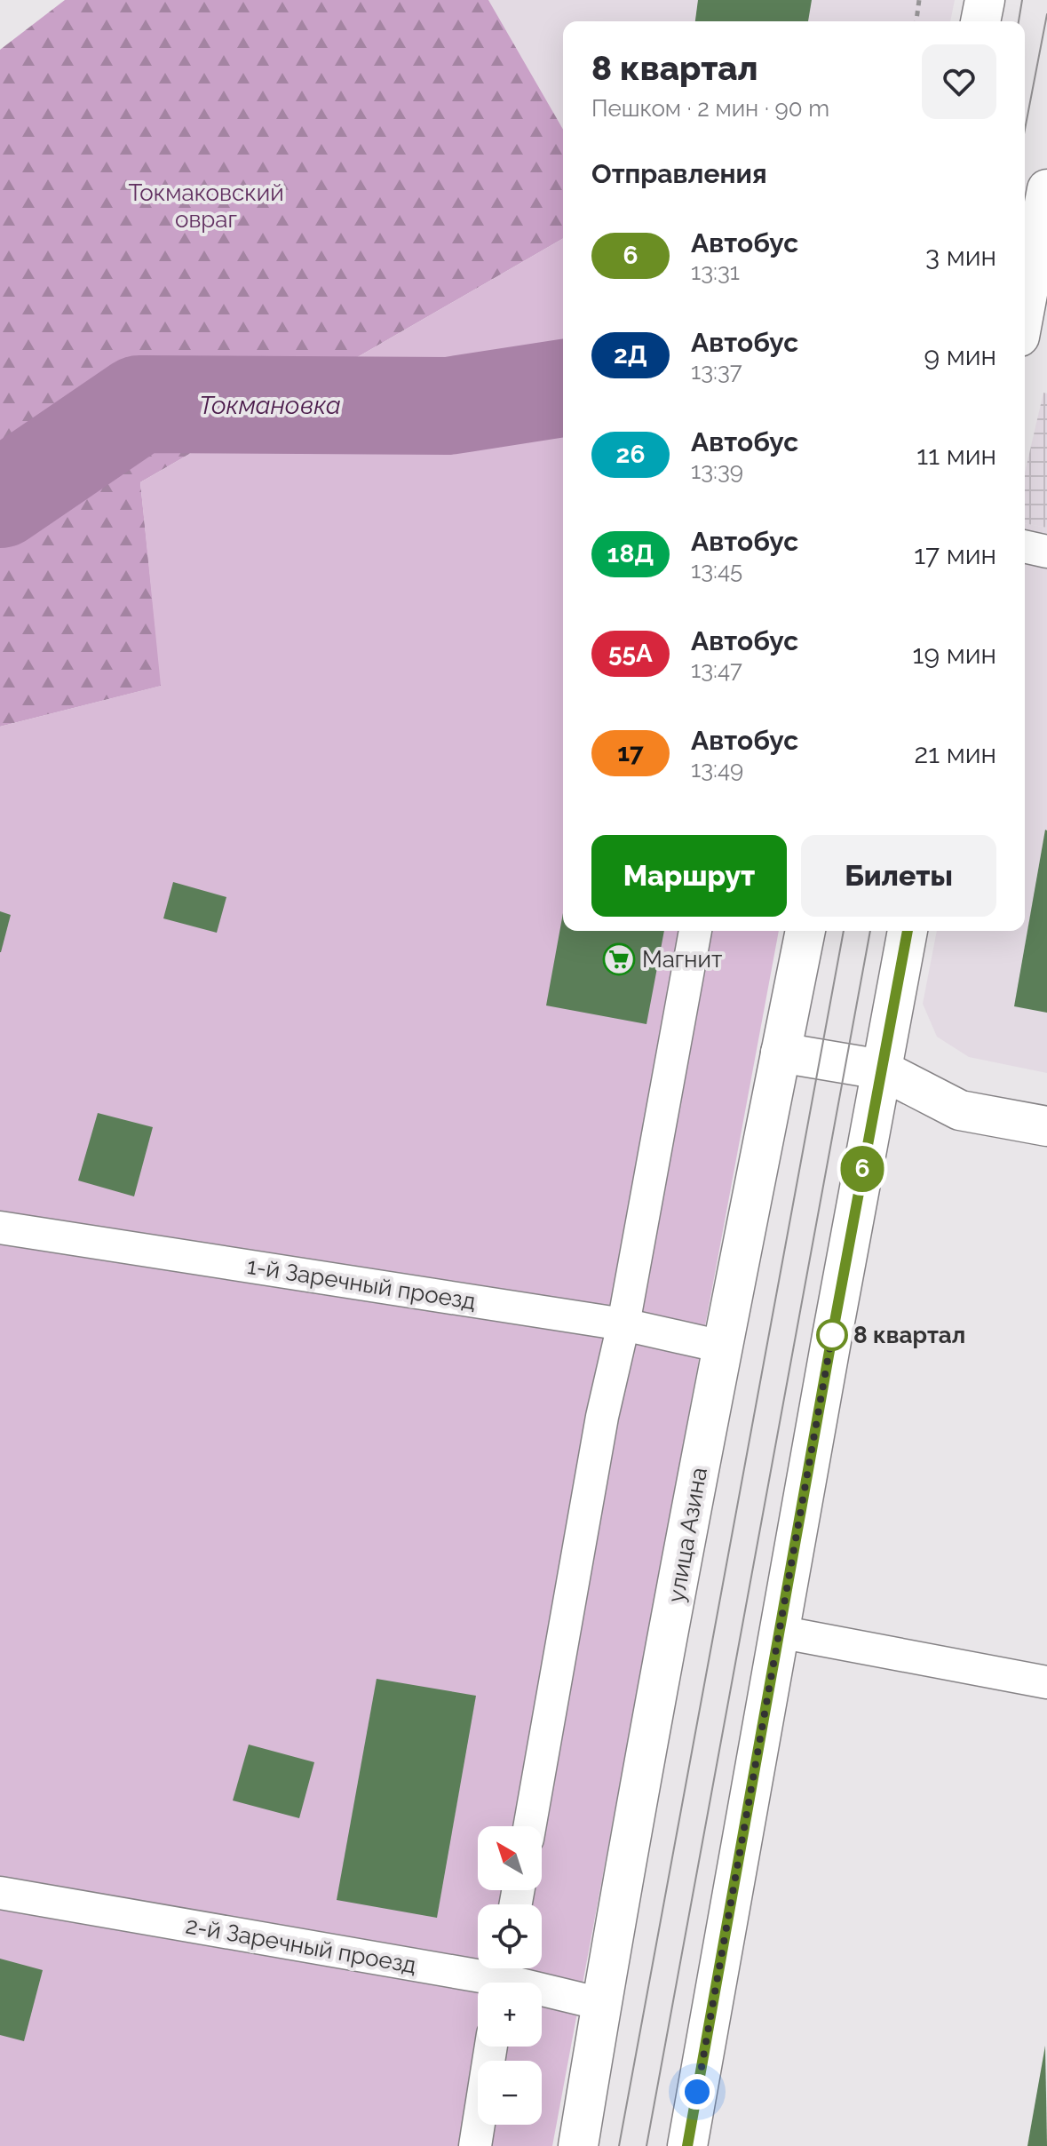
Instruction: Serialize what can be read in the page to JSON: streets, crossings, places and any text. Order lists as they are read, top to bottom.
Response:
{
  "streets": {
    "main road": ["улица Азина"],
    "lane": ["1-й Заречный проезд", "2-й Заречный проезд"]
  },
  "crossings": [
    ["1-й Заречный проезд", "улица Азина"],
    ["улица Азина", "2-й Заречный проезд"]
  ],
  "water": ["Токмановка"],
  "parks": ["Токмаковский овраг"],
  "places": {
    "supermarket": ["Магнит"],
    "other": ["8 квартал"]
  },
  "lines": ["bus line 6"],
  "north": "top left",
  "page": {
    "on_map": "6",
    "heading": [
      ["8 квартал", "Пешком · 2 мин · 90 m"],
      "Отправления"
    ],
    "list": [
      {
        "mark": "6",
        "name": "Автобус",
        "note": "13:31",
        "value": "3 мин"
      },
      {
        "mark": "2Д",
        "name": "Автобус",
        "note": "13:37",
        "value": "9 мин"
      },
      {
        "mark": "26",
        "name": "Автобус",
        "note": "13:39",
        "value": "11 мин"
      },
      {
        "mark": "18Д",
        "name": "Автобус",
        "note": "13:45",
        "value": "17 мин"
      },
      {
        "mark": "55А",
        "name": "Автобус",
        "note": "13:47",
        "value": "19 мин"
      },
      {
        "mark": "17",
        "name": "Автобус",
        "note": "13:49",
        "value": "21 мин"
      }
    ],
    "buttons": ["Маршрут", "Билеты"],
    "map_buttons": ["+", "−"]
  }
}
